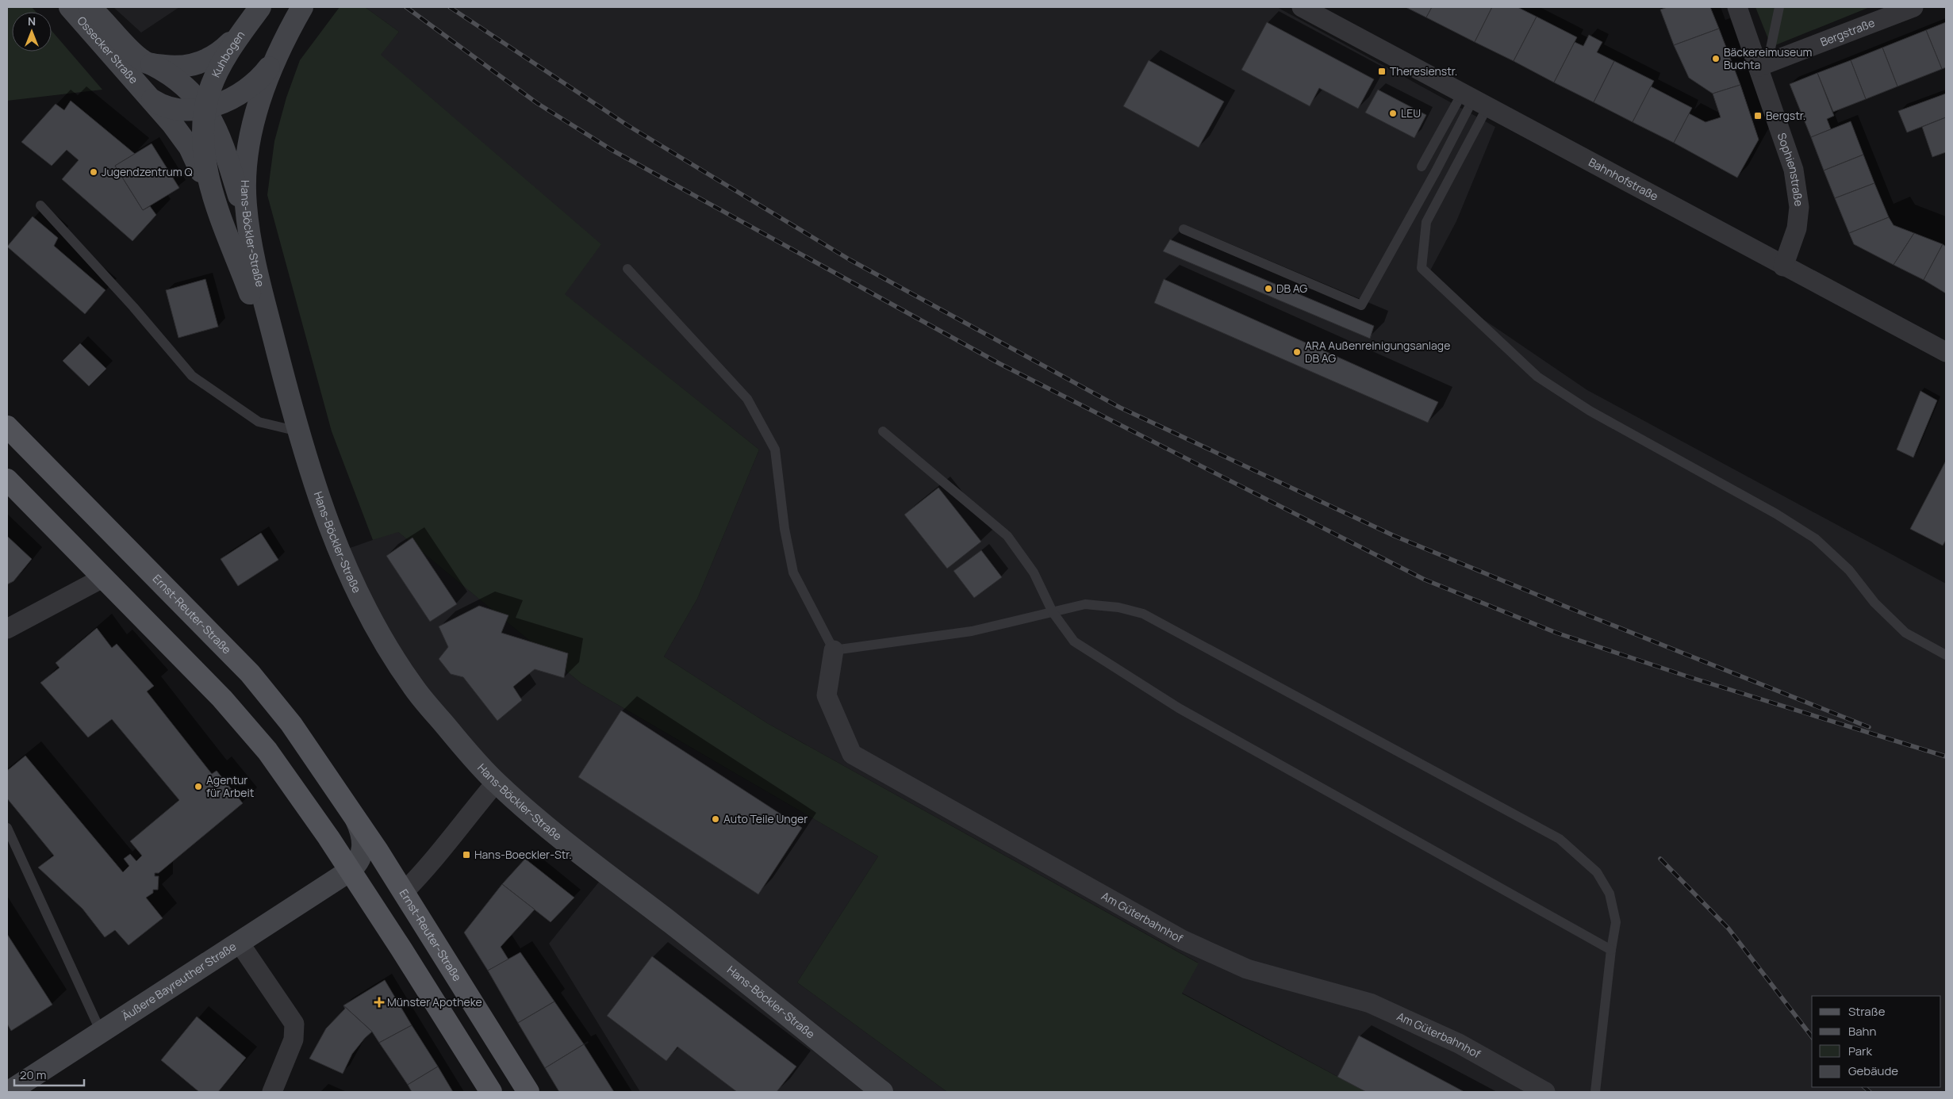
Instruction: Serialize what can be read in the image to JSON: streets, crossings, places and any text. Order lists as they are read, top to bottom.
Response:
{
  "streets": {
    "main road": [
      "Ossecker Straße",
      "Kuhbogen",
      "Hans-Böckler-Straße",
      "Ernst-Reuter-Straße",
      "Äußere Bayreuther Straße"
    ],
    "street": [
      "Bergstraße",
      "Sophienstraße",
      "Bahnhofstraße",
      "Am Güterbahnhof"
    ]
  },
  "crossings": [
    ["Bergstraße", "Sophienstraße"],
    ["Ossecker Straße", "Kuhbogen"],
    ["Ossecker Straße", "Hans-Böckler-Straße"],
    ["Kuhbogen", "Hans-Böckler-Straße"],
    ["Sophienstraße", "Bahnhofstraße"],
    ["Ernst-Reuter-Straße", "Äußere Bayreuther Straße"]
  ],
  "places": {
    "other": [
      "Bäckereimuseum Buchta",
      "LEU",
      "Jugendzentrum Q",
      "DB AG",
      "ARA Außenreinigungsanlage DB AG",
      "Agentur für Arbeit",
      "Auto Teile Unger"
    ],
    "transit": ["Theresienstr.", "Bergstr.", "Hans-Boeckler-Str."],
    "health": ["Münster Apotheke"]
  },
  "legend": [
    "Straße",
    "Bahn",
    "Park",
    "Gebäude"
  ],
  "scale_bar": "20 m",
  "north": "top"
}
